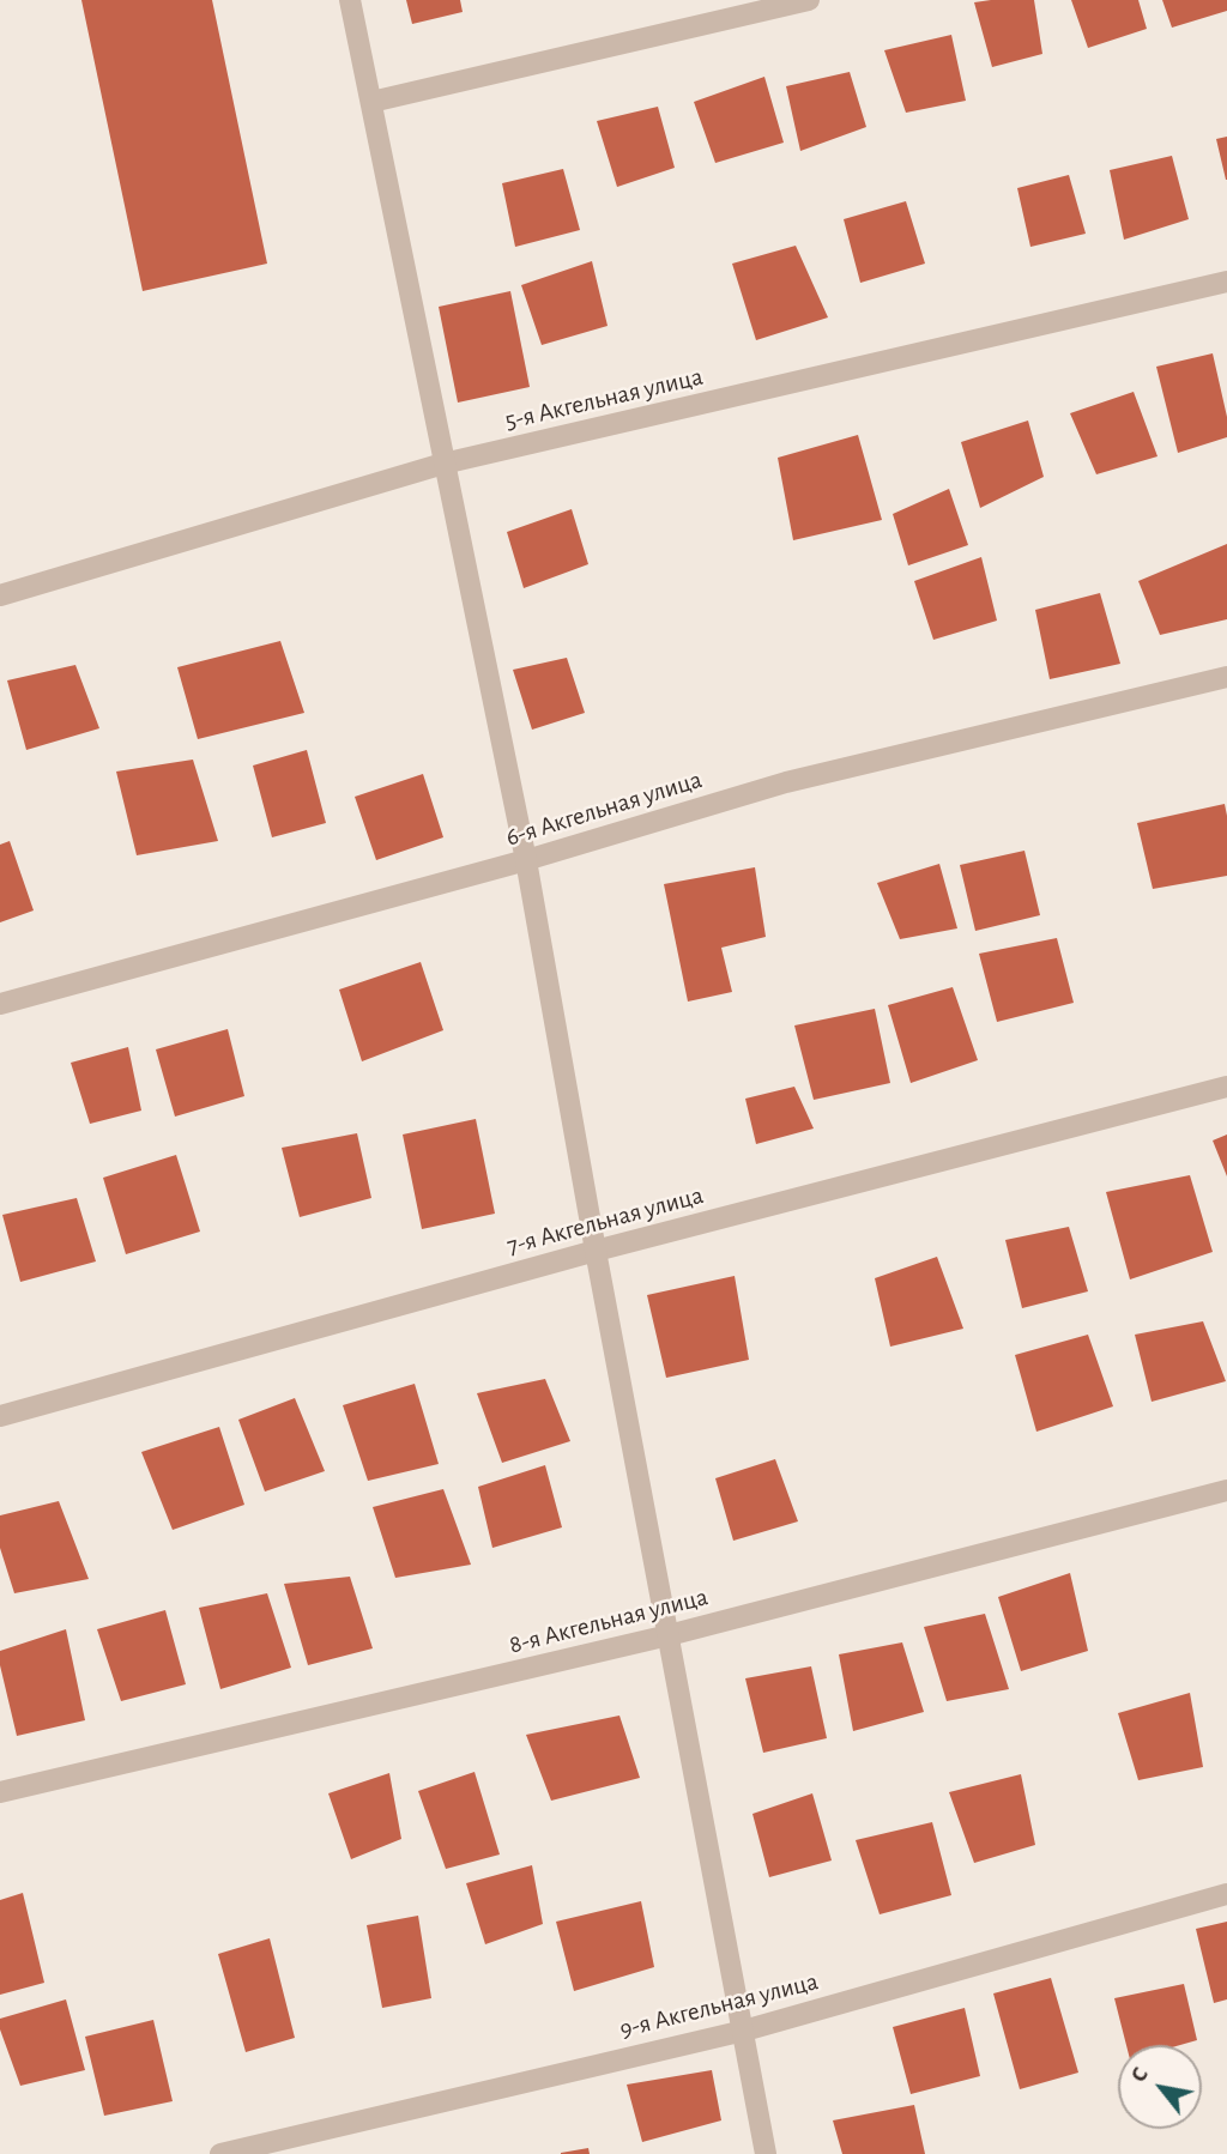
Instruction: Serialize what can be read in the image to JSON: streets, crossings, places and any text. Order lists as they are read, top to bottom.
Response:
{
  "streets": {
    "street": [
      "5-я Акгельная улица",
      "6-я Акгельная улица",
      "7-я Акгельная улица",
      "8-я Акгельная улица",
      "9-я Акгельная улица"
    ]
  },
  "north": "top left"
}
